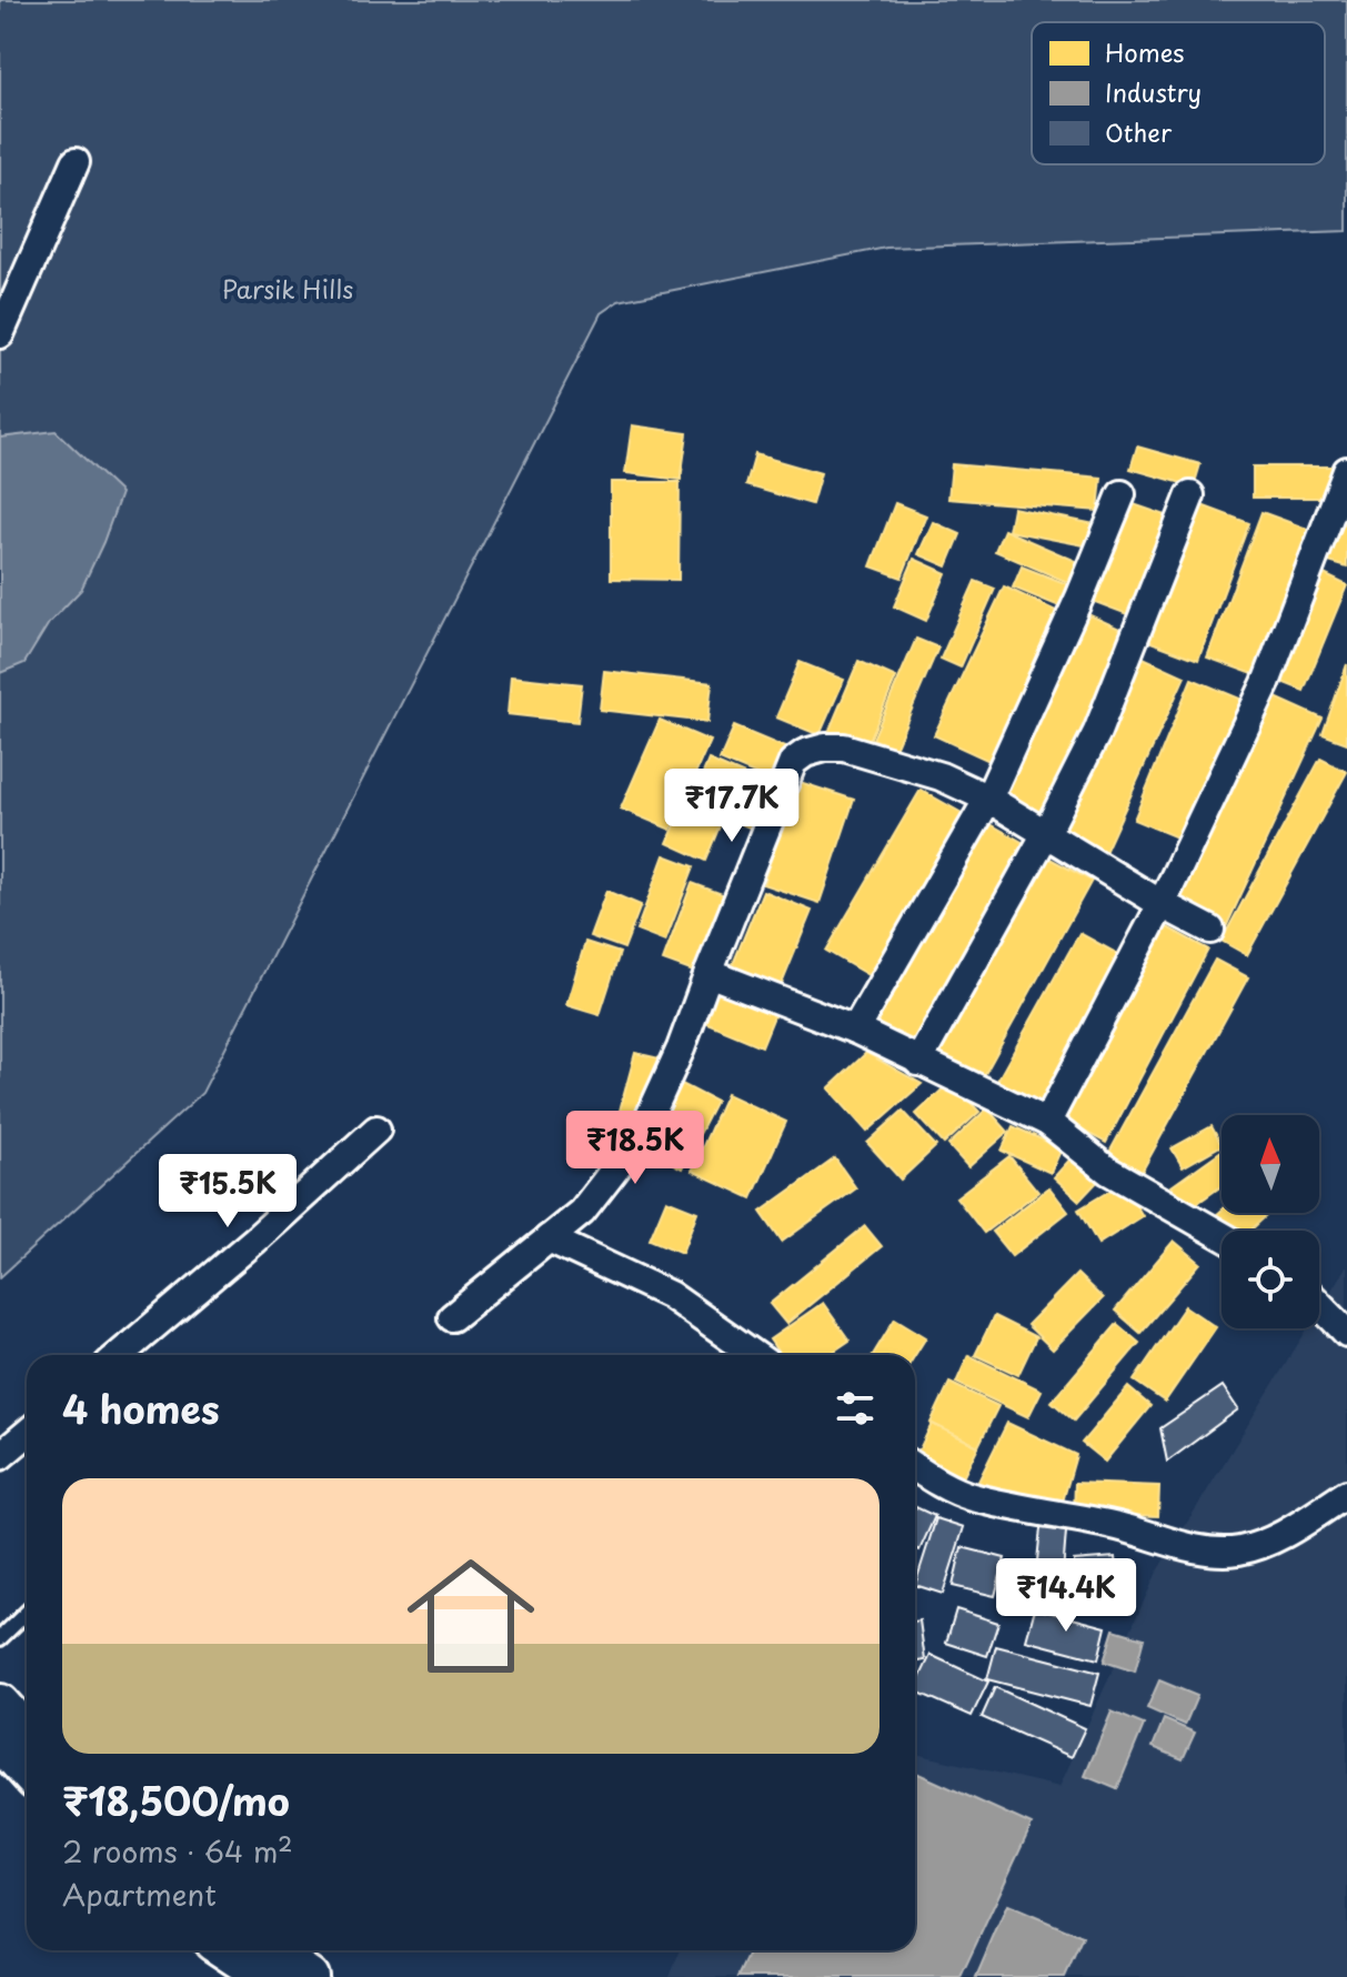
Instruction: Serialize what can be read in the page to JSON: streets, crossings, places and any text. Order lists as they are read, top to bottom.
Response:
{
  "parks": ["Parsik Hills"],
  "legend": ["Homes", "Industry", "Other"],
  "north": "top",
  "page": {
    "price": [
      "₹17.7K",
      "₹18.5K",
      "₹15.5K",
      "₹14.4K"
    ],
    "heading": "4 homes",
    "list": [
      {
        "name": "₹18,500/mo",
        "note": "2 rooms · 64 m² · Apartment"
      }
    ]
  }
}
